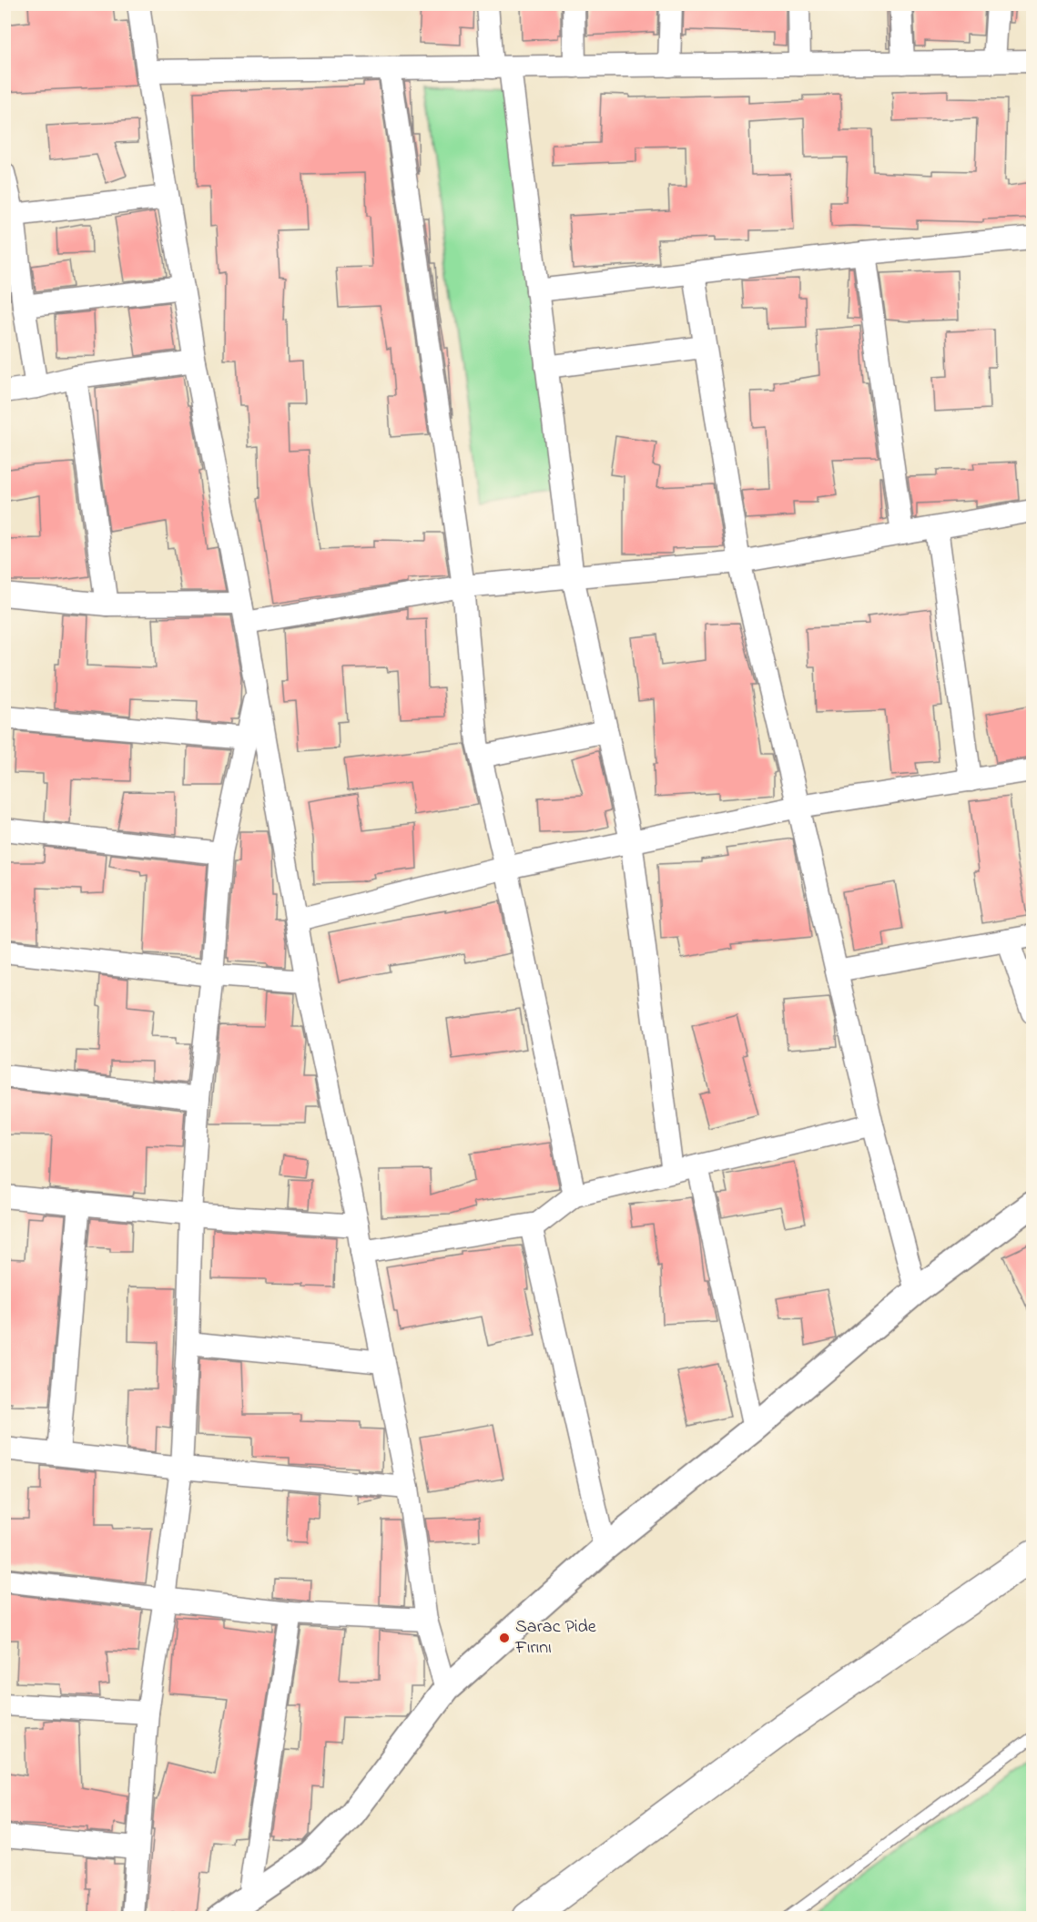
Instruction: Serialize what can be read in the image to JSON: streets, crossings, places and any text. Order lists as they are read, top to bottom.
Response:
{
  "places": ["Sarac Pide Fırını"]
}
